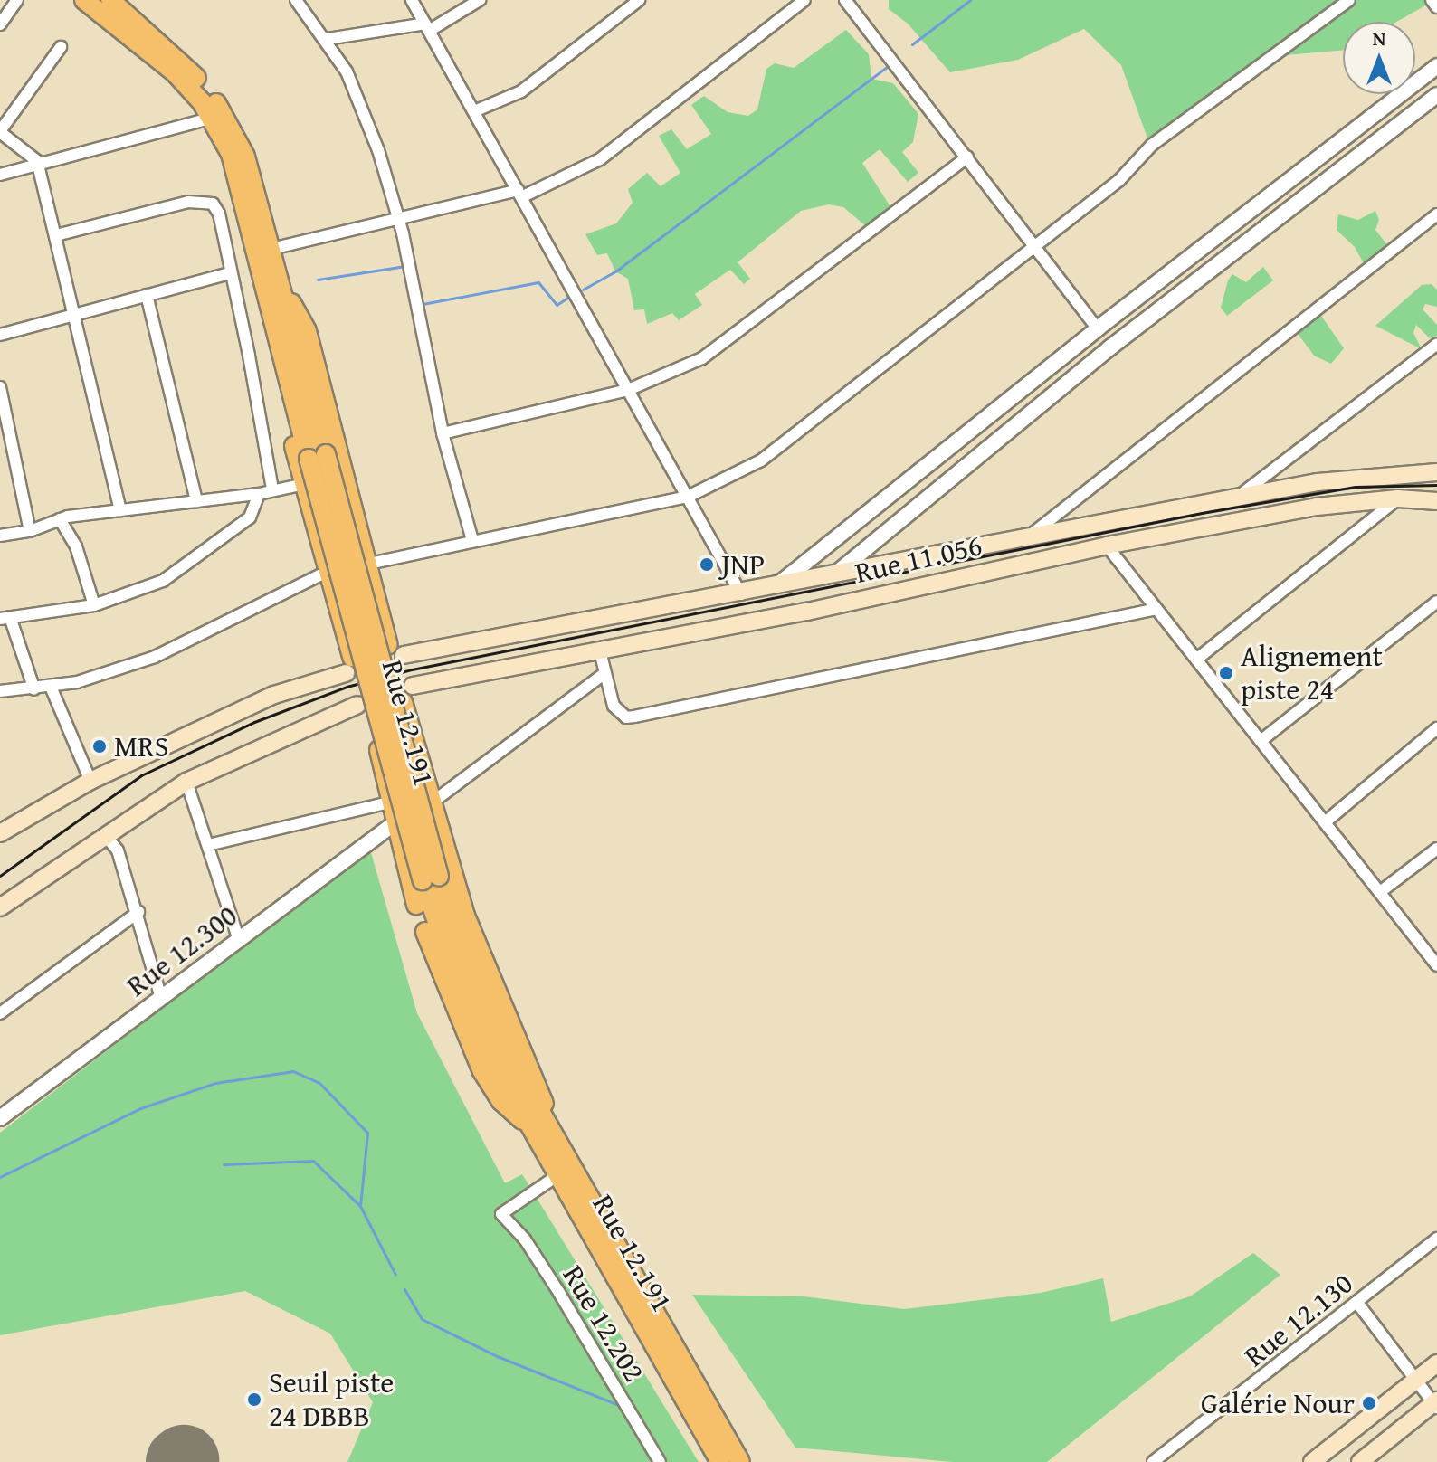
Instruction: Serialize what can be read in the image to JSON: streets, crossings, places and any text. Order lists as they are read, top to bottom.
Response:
{
  "streets": {
    "main road": ["Rue 11.056", "Rue 12.191"],
    "street": ["Rue 12.300", "Rue 12.130", "Rue 12.202"]
  },
  "crossings": [
    ["Rue 12.191", "Rue 12.202"]
  ],
  "places": [
    "JNP",
    "Alignement piste 24",
    "MRS",
    "Seuil piste 24 DBBB",
    "Galérie Nour"
  ],
  "north": "top"
}
